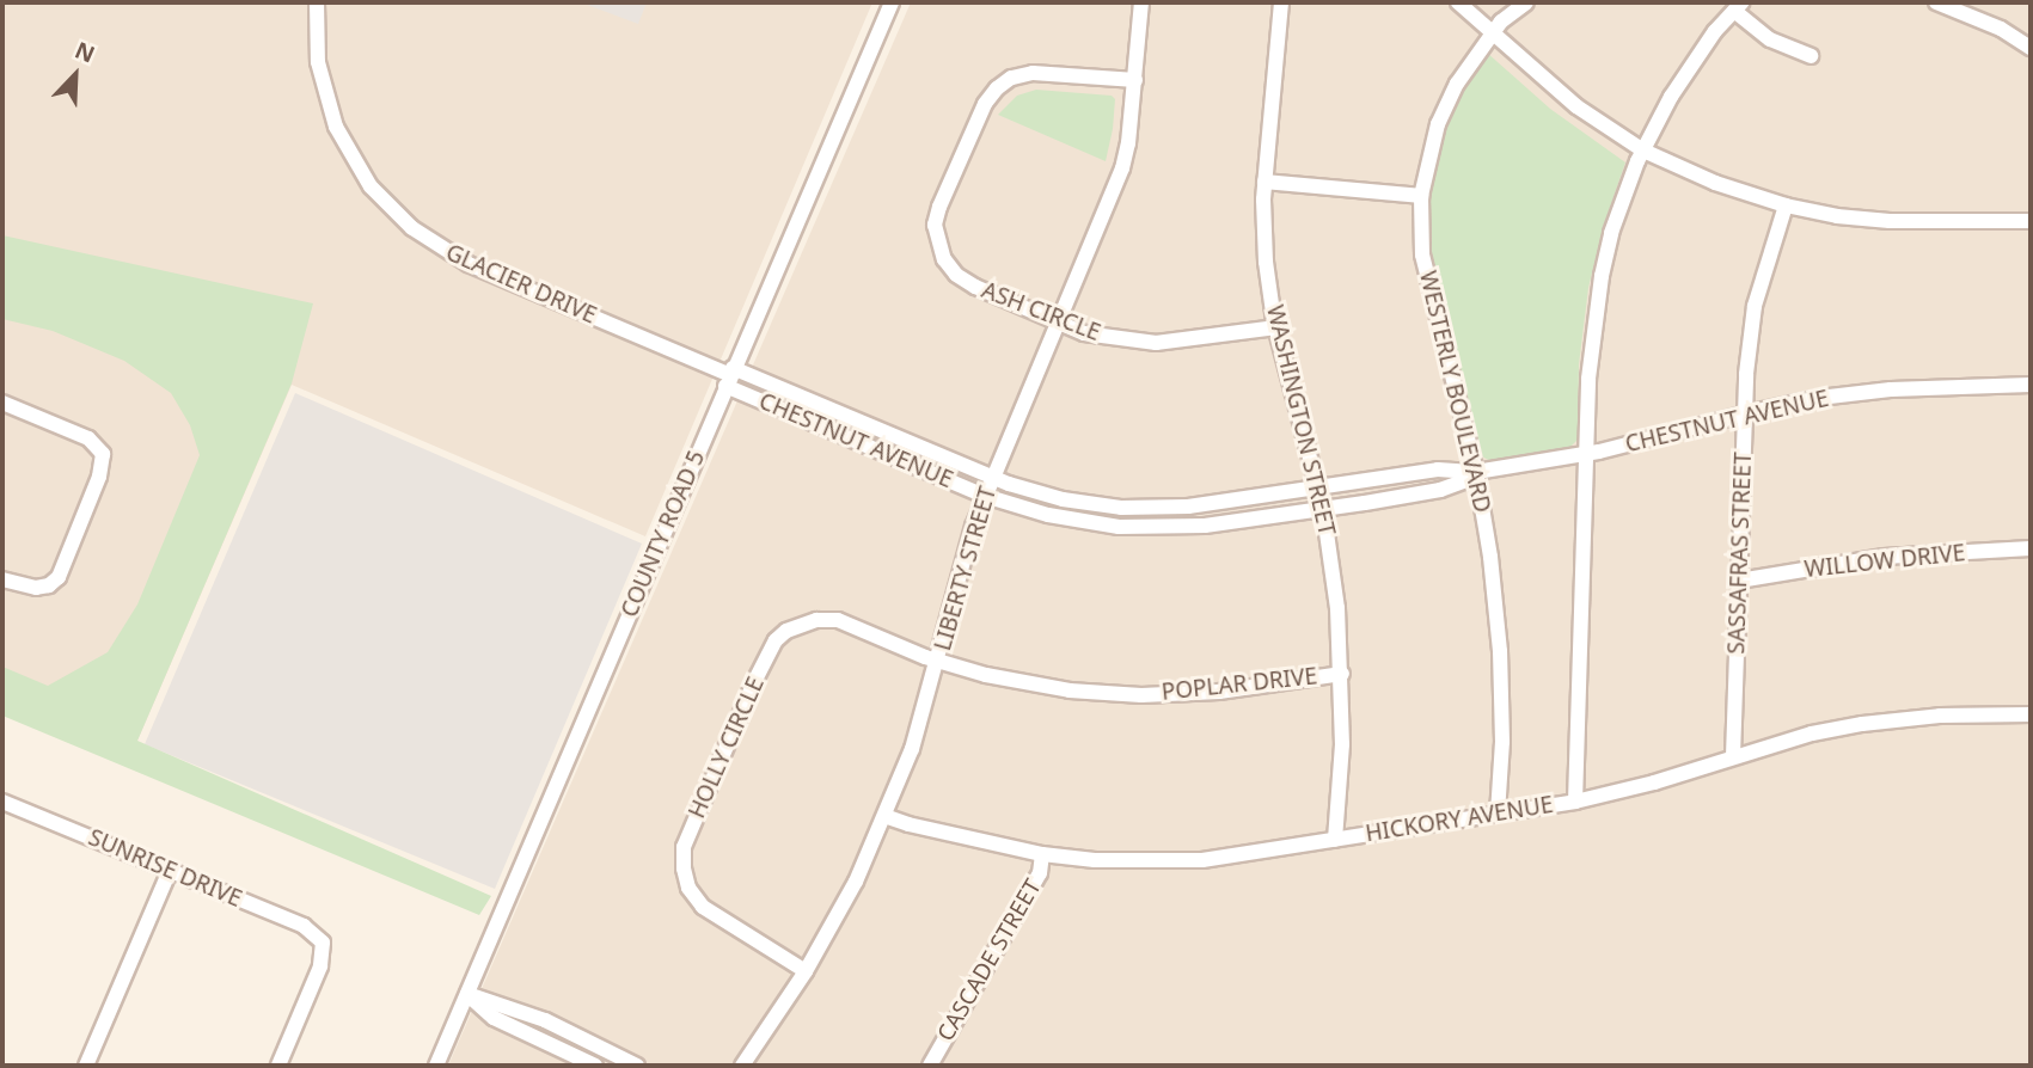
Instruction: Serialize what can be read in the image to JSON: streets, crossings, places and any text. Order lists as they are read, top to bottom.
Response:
{
  "streets": {
    "street": [
      "GLACIER DRIVE",
      "ASH CIRCLE",
      "WESTERLY BOULEVARD",
      "WASHINGTON STREET",
      "CHESTNUT AVENUE",
      "COUNTY ROAD 5",
      "SASSAFRAS STREET",
      "WILLOW DRIVE",
      "LIBERTY STREET",
      "POPLAR DRIVE",
      "HOLLY CIRCLE",
      "HICKORY AVENUE",
      "SUNRISE DRIVE",
      "CASCADE STREET"
    ]
  },
  "crossings": [
    ["GLACIER DRIVE", "CHESTNUT AVENUE"],
    ["GLACIER DRIVE", "COUNTY ROAD 5"],
    ["ASH CIRCLE", "WASHINGTON STREET"],
    ["ASH CIRCLE", "LIBERTY STREET"],
    ["WESTERLY BOULEVARD", "CHESTNUT AVENUE"],
    ["WESTERLY BOULEVARD", "HICKORY AVENUE"],
    ["WASHINGTON STREET", "CHESTNUT AVENUE"],
    ["WASHINGTON STREET", "POPLAR DRIVE"],
    ["WASHINGTON STREET", "HICKORY AVENUE"],
    ["CHESTNUT AVENUE", "COUNTY ROAD 5"],
    ["CHESTNUT AVENUE", "SASSAFRAS STREET"],
    ["CHESTNUT AVENUE", "LIBERTY STREET"],
    ["SASSAFRAS STREET", "WILLOW DRIVE"],
    ["SASSAFRAS STREET", "HICKORY AVENUE"],
    ["LIBERTY STREET", "POPLAR DRIVE"],
    ["LIBERTY STREET", "HOLLY CIRCLE"],
    ["LIBERTY STREET", "HICKORY AVENUE"],
    ["POPLAR DRIVE", "HOLLY CIRCLE"],
    ["HICKORY AVENUE", "CASCADE STREET"]
  ],
  "north": "top right"
}
